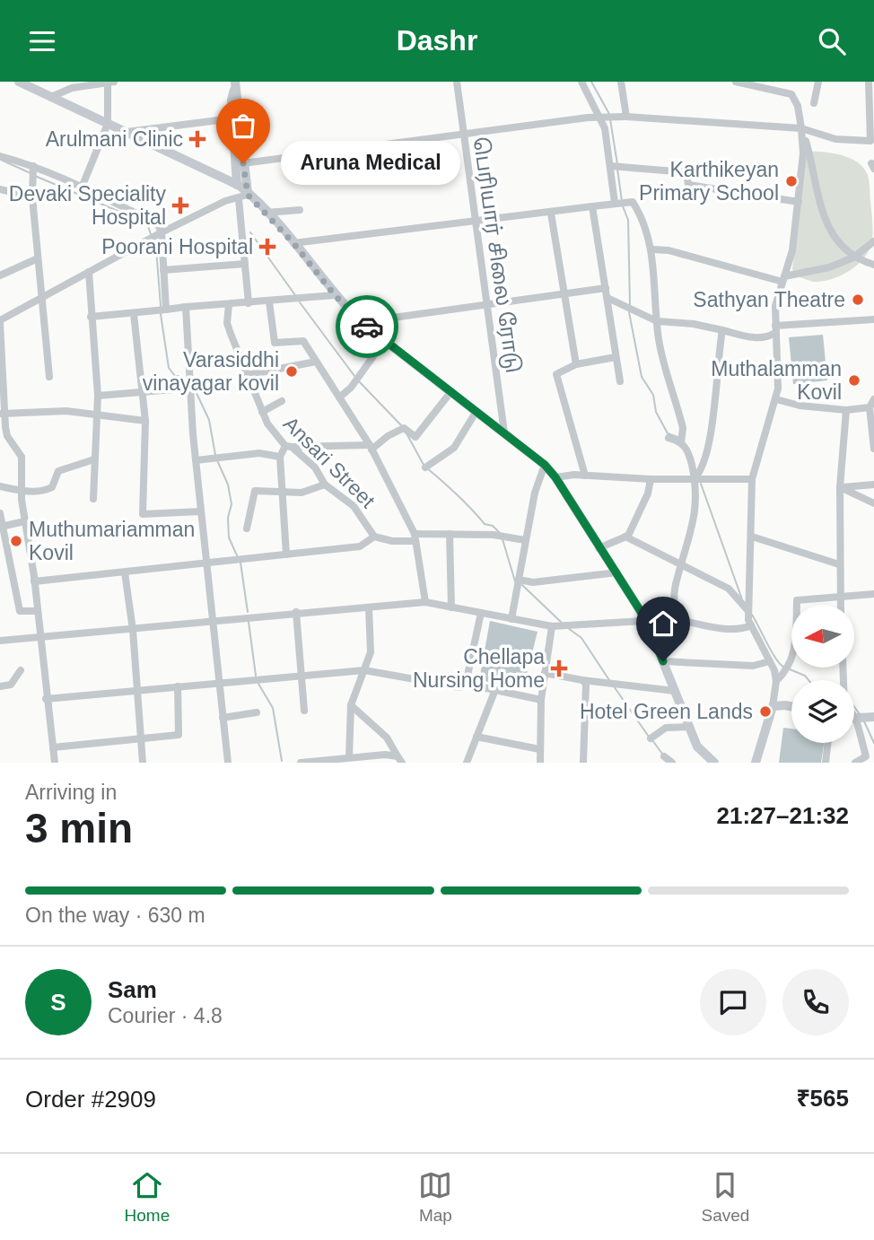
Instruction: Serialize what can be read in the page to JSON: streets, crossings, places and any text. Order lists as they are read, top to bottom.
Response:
{
  "streets": {
    "street": ["பெரியார் சிலை ரோடு", "Ansari Street"]
  },
  "places": {
    "health": [
      "Arulmani Clinic",
      "Devaki Speciality Hospital",
      "Poorani Hospital",
      "Chellapa Nursing Home"
    ],
    "other": [
      "Aruna Medical",
      "Karthikeyan Primary School",
      "Sathyan Theatre",
      "Varasiddhi vinayagar kovil",
      "Muthalamman Kovil",
      "Muthumariamman Kovil",
      "Hotel Green Lands"
    ]
  },
  "north": "left",
  "page": {
    "header": "Dashr",
    "bubble": "Aruna Medical",
    "heading": ["3 min", "Arriving in", "21:27–21:32"],
    "panel": [
      "Sam",
      "Courier · 4.8",
      "Order #2909",
      "₹565"
    ],
    "bar": "On the way · 630 m",
    "round": "S",
    "tabs": ["Home", "Map", "Saved"]
  }
}
